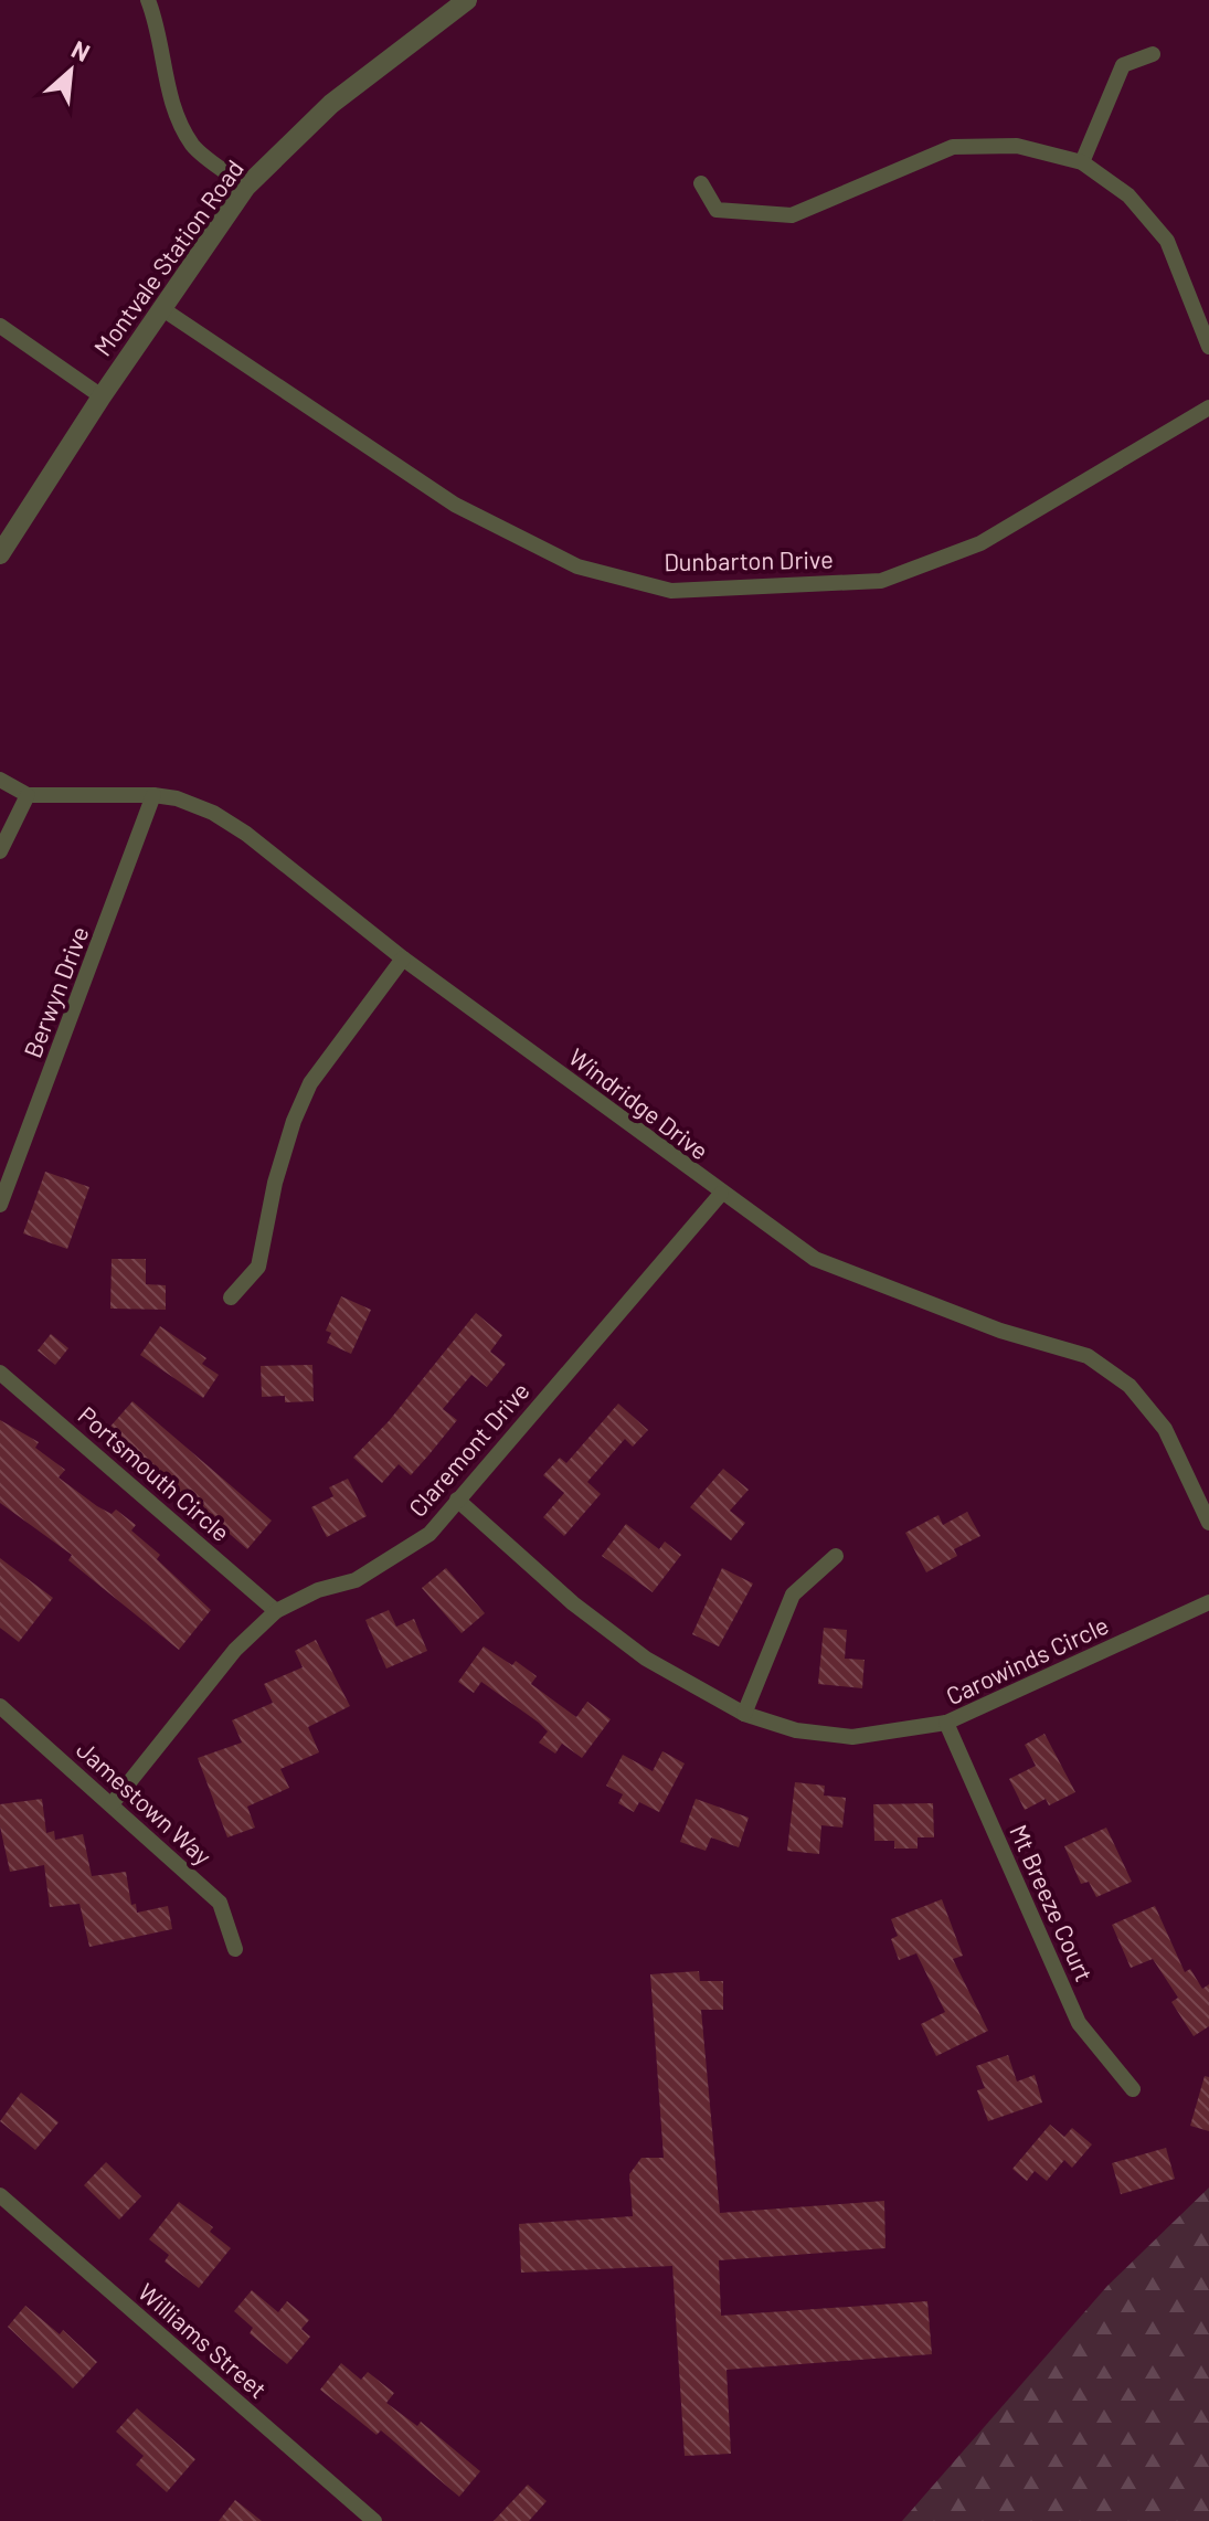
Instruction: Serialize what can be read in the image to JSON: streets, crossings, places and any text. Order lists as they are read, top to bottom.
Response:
{
  "streets": {
    "street": [
      "Montvale Station Road",
      "Dunbarton Drive",
      "Berwyn Drive",
      "Windridge Drive",
      "Claremont Drive",
      "Portsmouth Circle",
      "Carowinds Circle",
      "Jamestown Way",
      "Mt Breeze Court",
      "Williams Street"
    ]
  },
  "crossings": [
    ["Montvale Station Road", "Dunbarton Drive"],
    ["Berwyn Drive", "Windridge Drive"],
    ["Windridge Drive", "Claremont Drive"],
    ["Claremont Drive", "Portsmouth Circle"],
    ["Claremont Drive", "Carowinds Circle"],
    ["Claremont Drive", "Jamestown Way"],
    ["Carowinds Circle", "Mt Breeze Court"]
  ],
  "north": "top right"
}
